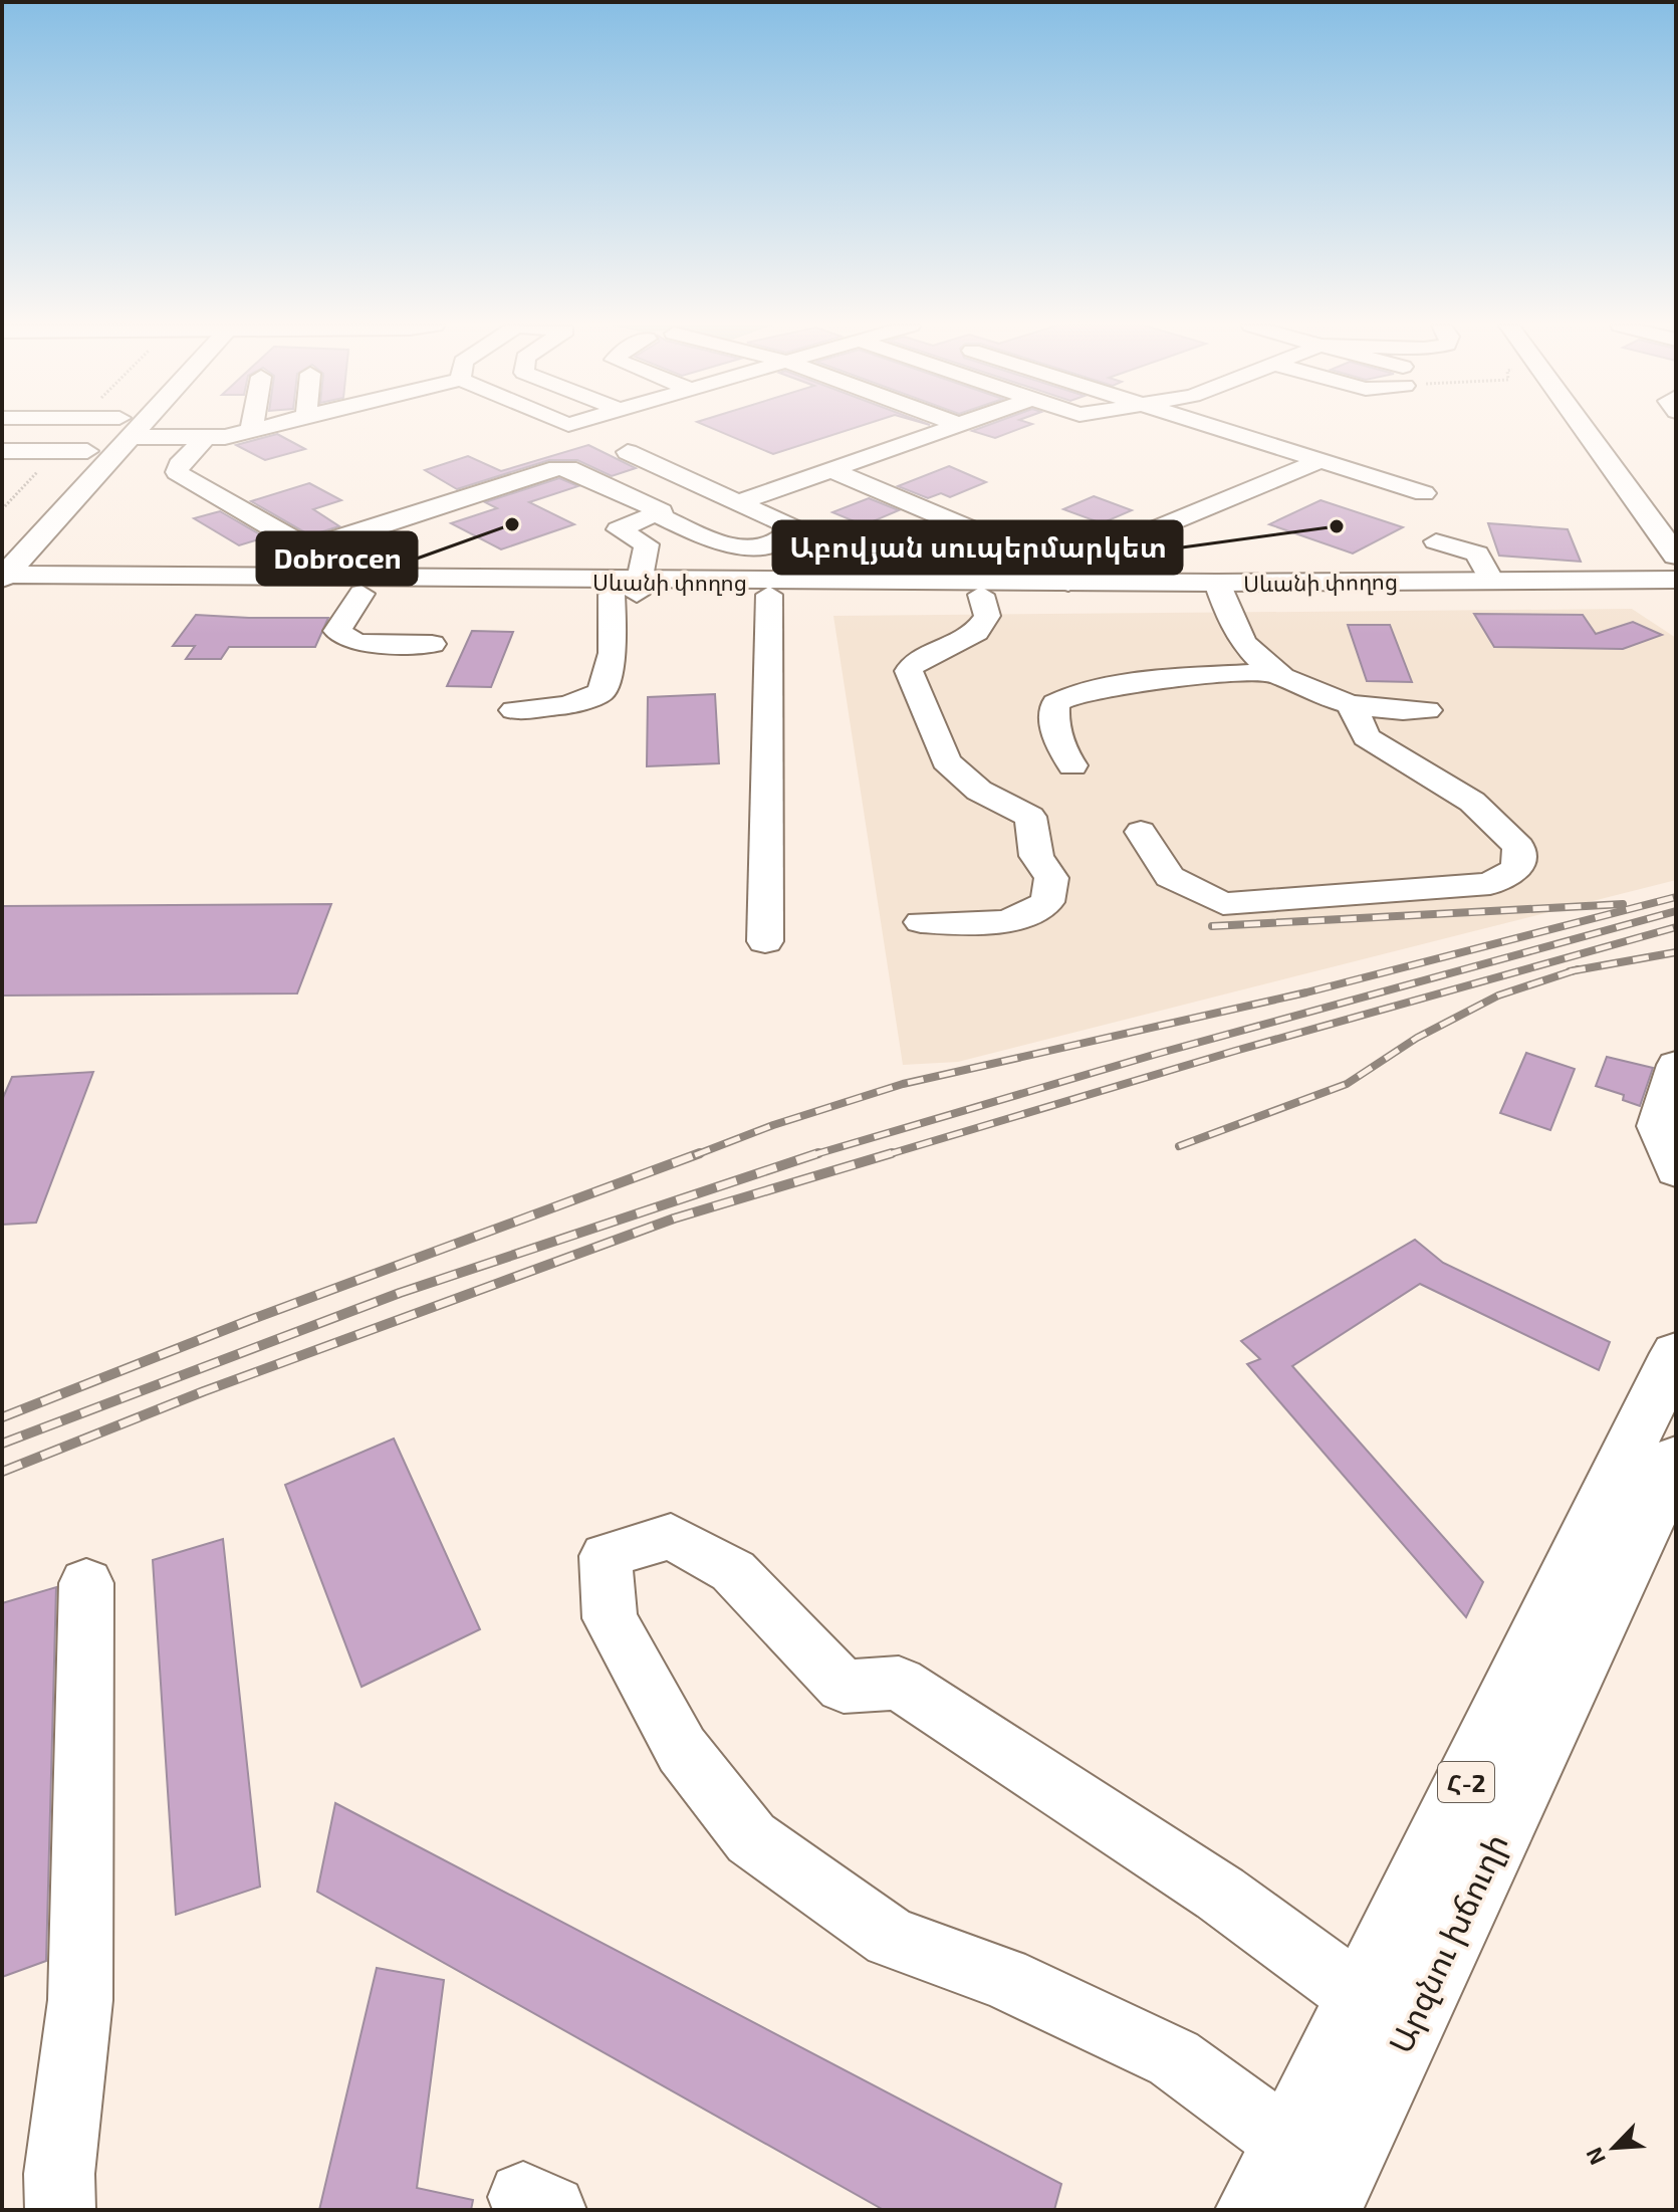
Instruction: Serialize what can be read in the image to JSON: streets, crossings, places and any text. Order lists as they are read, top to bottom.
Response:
{
  "streets": {
    "main road": ["Սևանի փողոց", "Հ-2", "Արզնու խճուղի"]
  },
  "places": ["Dobrocen", "Աբովյան սուպերմարկետ"],
  "north": "bottom left"
}
